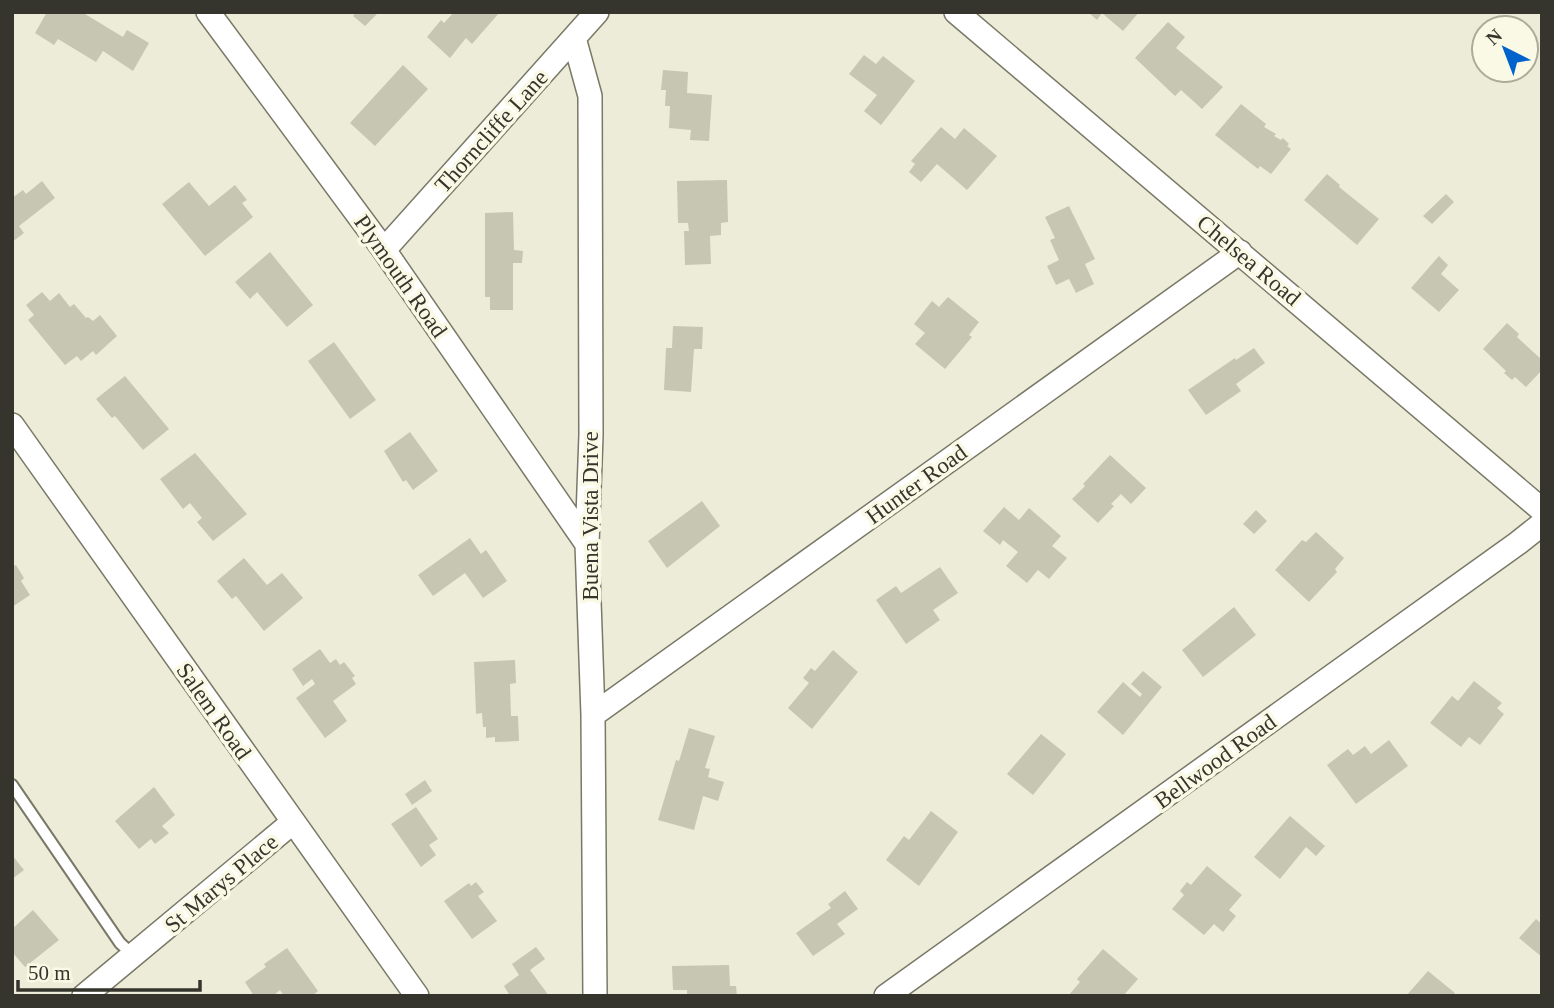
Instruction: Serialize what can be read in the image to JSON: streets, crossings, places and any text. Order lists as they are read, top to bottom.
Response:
{
  "streets": {
    "street": [
      "Thorncliffe Lane",
      "Chelsea Road",
      "Plymouth Road",
      "Hunter Road",
      "Buena Vista Drive",
      "Salem Road",
      "Bellwood Road",
      "St Marys Place"
    ]
  },
  "crossings": [
    ["Thorncliffe Lane", "Plymouth Road"],
    ["Thorncliffe Lane", "Buena Vista Drive"],
    ["Chelsea Road", "Hunter Road"],
    ["Plymouth Road", "Buena Vista Drive"],
    ["Hunter Road", "Buena Vista Drive"],
    ["Salem Road", "St Marys Place"]
  ],
  "scale_bar": "50 m",
  "north": "top left"
}
